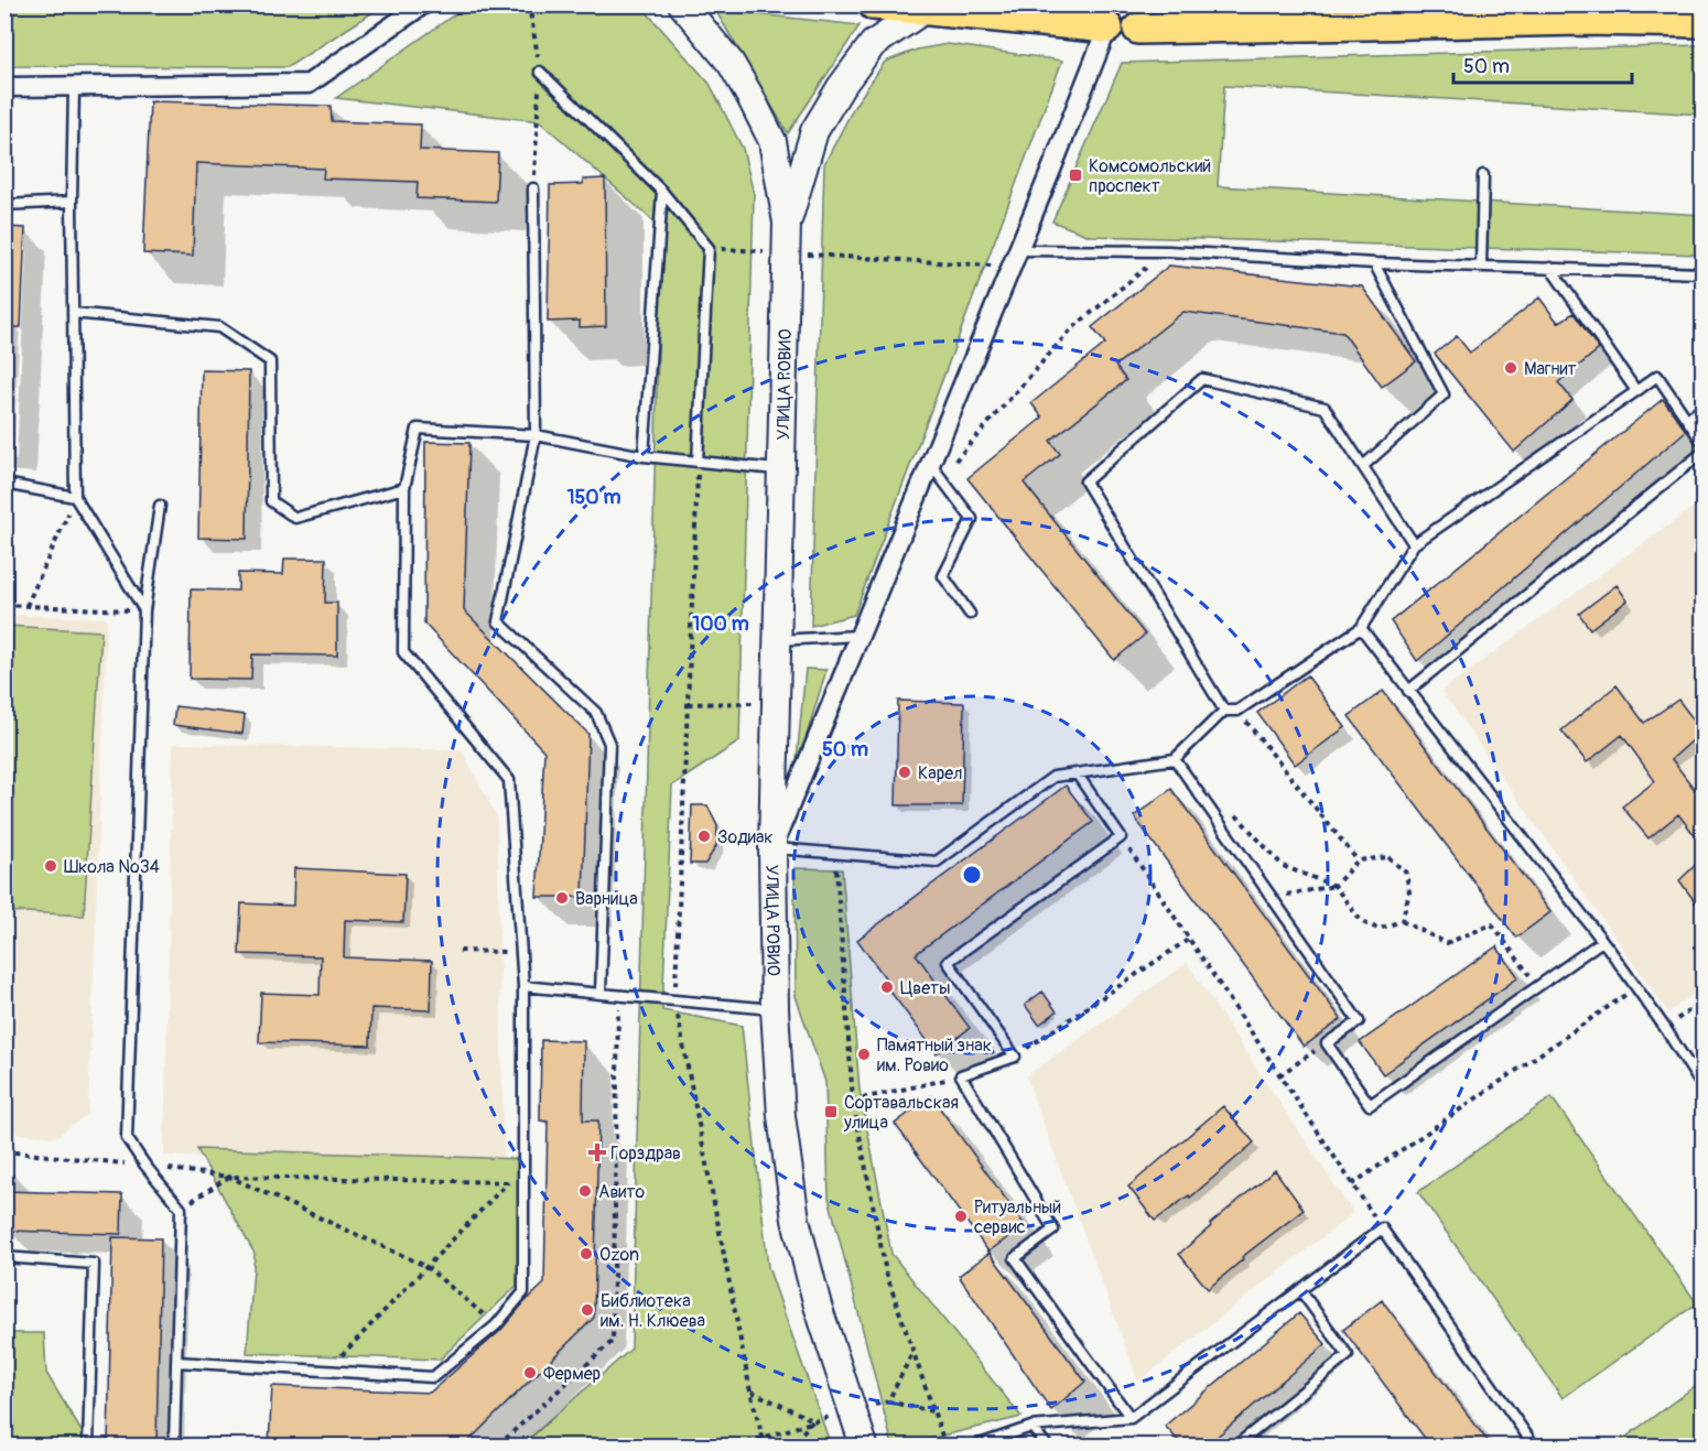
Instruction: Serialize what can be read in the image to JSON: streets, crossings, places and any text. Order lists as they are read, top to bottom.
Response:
{
  "streets": {
    "main road": ["УЛИЦА РОВИО"]
  },
  "places": {
    "transit": ["Комсомольский проспект", "Сортавальская улица"],
    "other": [
      "Магнит",
      "Карел",
      "Зодиак",
      "Школа №34",
      "Варница",
      "Цветы",
      "Памятный знак им. Ровио",
      "Авито",
      "Ритуальный сервис",
      "Ozon",
      "Библиотека им. Н. Клюева",
      "Фермер"
    ],
    "health": ["Горздрав"]
  },
  "scale_bar": "50 m",
  "rings": ["150 m", "100 m", "50 m"]
}
